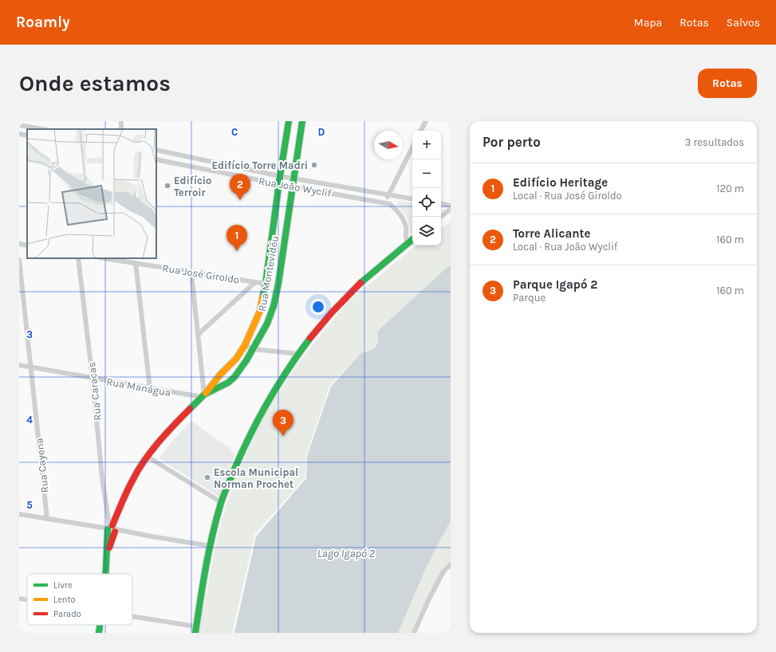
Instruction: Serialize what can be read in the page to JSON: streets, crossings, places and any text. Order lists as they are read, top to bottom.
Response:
{
  "streets": {
    "street": [
      "Rua João Wyclif",
      "Rua José Giroldo",
      "Rua Montevidéu",
      "Rua Manágua",
      "Rua Caracas",
      "Rua Cayena"
    ]
  },
  "crossings": [
    ["Rua João Wyclif", "Rua Montevidéu"],
    ["Rua Montevidéu", "Rua Manágua"],
    ["Rua Montevidéu", "Rua Caracas"],
    ["Rua Manágua", "Rua Caracas"],
    ["Rua Manágua", "Rua Cayena"]
  ],
  "water": ["Lago Igapó 2"],
  "places": ["Edifício Torre Madri", "Edifício Terroir", "Escola Municipal Norman Prochet"],
  "legend": ["Livre", "Lento", "Parado"],
  "north": "right",
  "page": {
    "header": "Roamly",
    "nav": ["Mapa", "Rotas", "Salvos"],
    "buttons": "Rotas",
    "title": "Onde estamos",
    "heading": ["Por perto", "3 resultados"],
    "map_buttons": ["+", "−"],
    "list": [
      {
        "mark": "1",
        "name": "Edifício Heritage",
        "note": "Local · Rua José Giroldo",
        "value": "120 m"
      },
      {
        "mark": "2",
        "name": "Torre Alicante",
        "note": "Local · Rua João Wyclif",
        "value": "160 m"
      },
      {
        "mark": "3",
        "name": "Parque Igapó 2",
        "note": "Parque",
        "value": "160 m"
      }
    ],
    "pins": ["2", "1", "3"]
  },
  "grid": {
    "columns": ["C", "D"],
    "rows": ["3", "4", "5"]
  }
}
